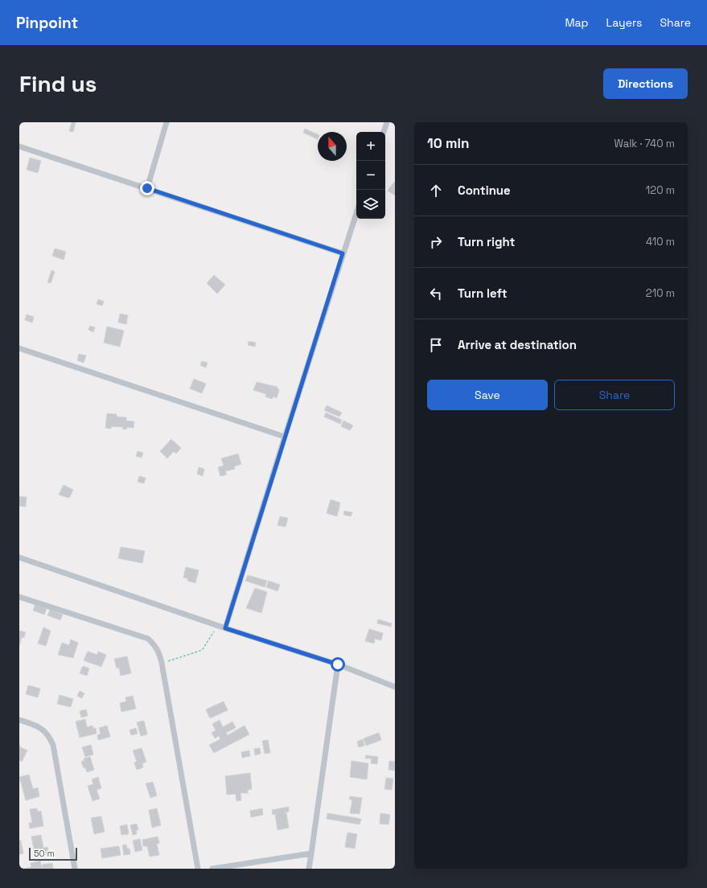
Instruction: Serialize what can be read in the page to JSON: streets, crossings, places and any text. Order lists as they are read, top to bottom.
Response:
{
  "scale_bar": "50 m",
  "north": "top",
  "page": {
    "header": "Pinpoint",
    "nav": ["Map", "Layers", "Share"],
    "buttons": [
      "Directions",
      ["Save", "Share"]
    ],
    "title": "Find us",
    "heading": ["10 min", "Walk · 740 m"],
    "map_buttons": ["+", "−"],
    "list": [
      ["Continue", "120 m"],
      ["Turn right", "410 m"],
      ["Turn left", "210 m"],
      "Arrive at destination"
    ],
    "scale": "50 m"
  }
}
